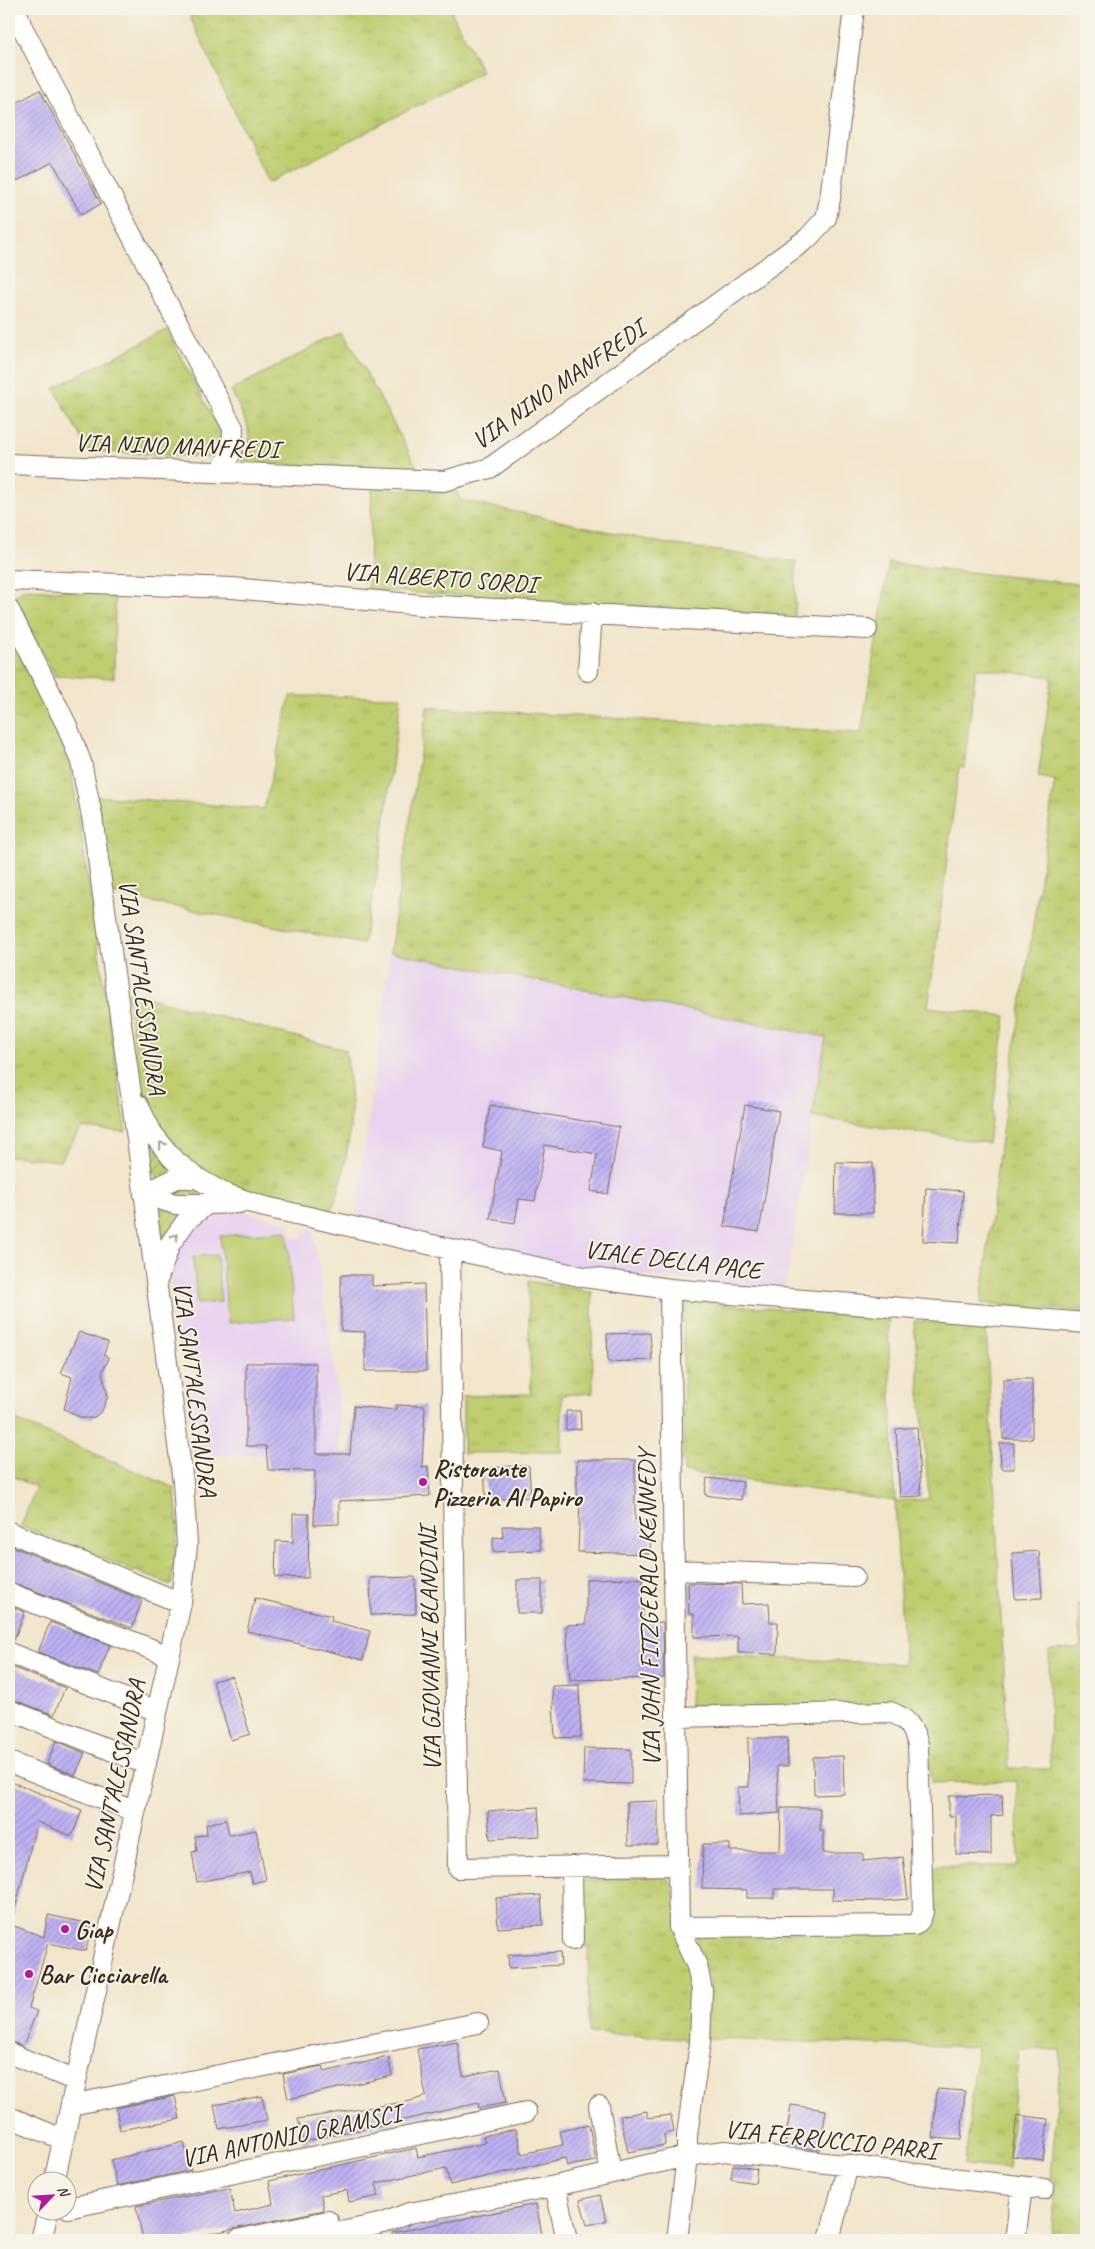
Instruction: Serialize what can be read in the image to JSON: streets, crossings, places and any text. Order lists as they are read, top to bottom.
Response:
{
  "streets": {
    "street": [
      "VIA NINO MANFREDI",
      "VIA ALBERTO SORDI",
      "VIA SANT'ALESSANDRA",
      "VIALE DELLA PACE",
      "VIA JOHN FITZGERALD KENNEDY",
      "VIA GIOVANNI BLANDINI",
      "VIA ANTONIO GRAMSCI",
      "VIA FERRUCCIO PARRI"
    ]
  },
  "crossings": [
    ["VIALE DELLA PACE", "VIA JOHN FITZGERALD KENNEDY"],
    ["VIALE DELLA PACE", "VIA GIOVANNI BLANDINI"]
  ],
  "places": ["Ristorante Pizzeria Al Papiro", "Giap", "Bar Cicciarella"],
  "north": "top right"
}
